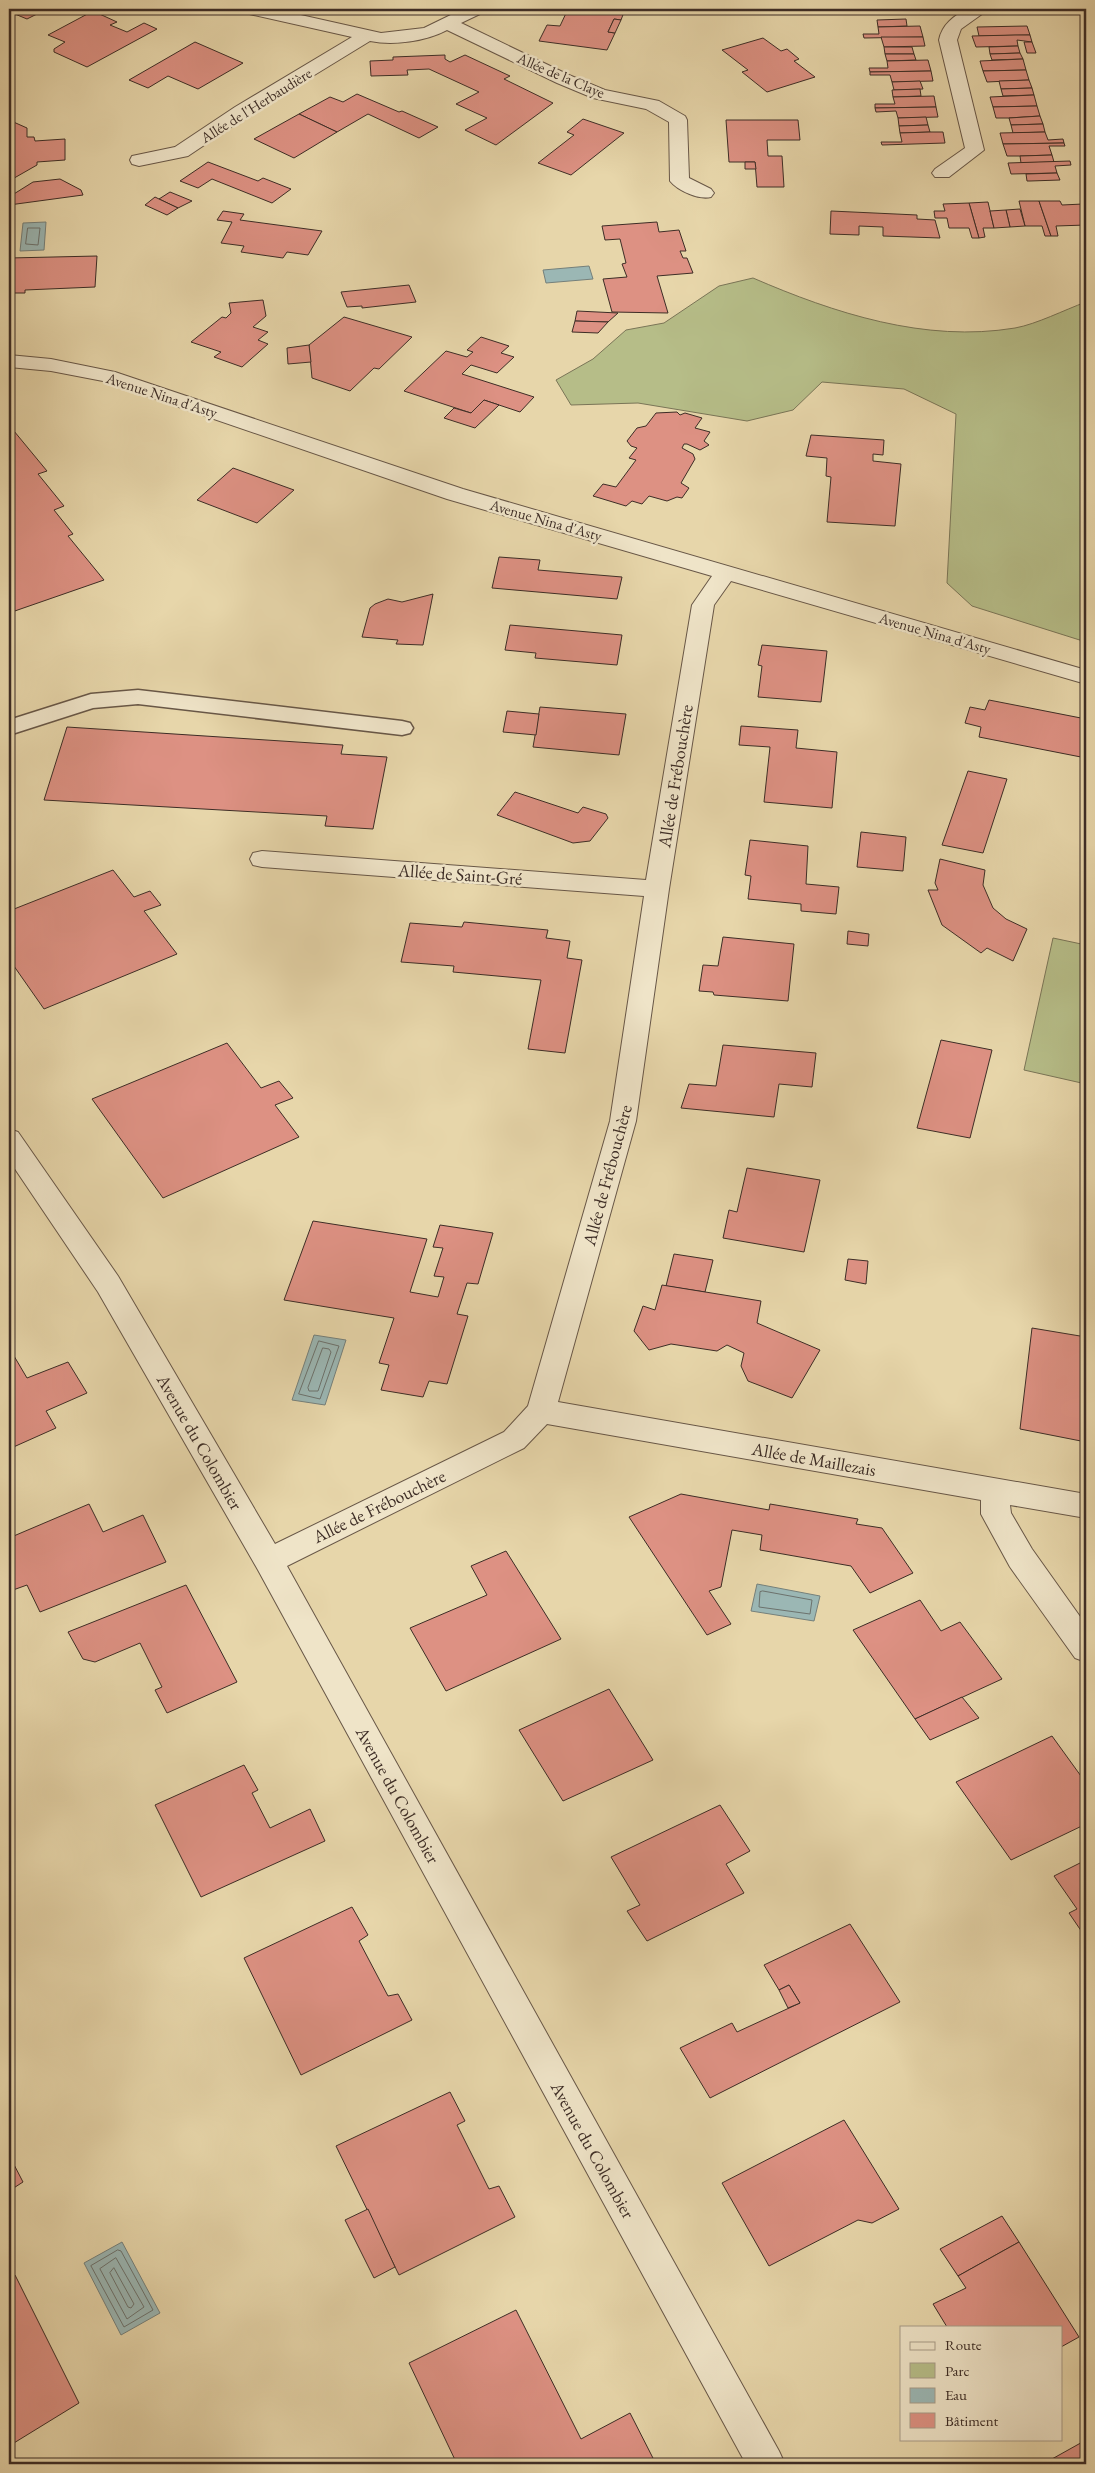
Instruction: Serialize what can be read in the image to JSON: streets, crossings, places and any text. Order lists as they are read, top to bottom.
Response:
{
  "streets": {
    "street": [
      "Allée de la Claye",
      "Allée de l'Herbaudière",
      "Avenue Nina d'Asty",
      "Allée de Frébouchère",
      "Allée de Saint-Gré",
      "Avenue du Colombier",
      "Allée de Maillezais"
    ]
  },
  "crossings": [
    ["Avenue Nina d'Asty", "Allée de Frébouchère"],
    ["Allée de Frébouchère", "Allée de Saint-Gré"],
    ["Allée de Frébouchère", "Avenue du Colombier"],
    ["Allée de Frébouchère", "Allée de Maillezais"]
  ],
  "legend": [
    "Route",
    "Parc",
    "Eau",
    "Bâtiment"
  ]
}
